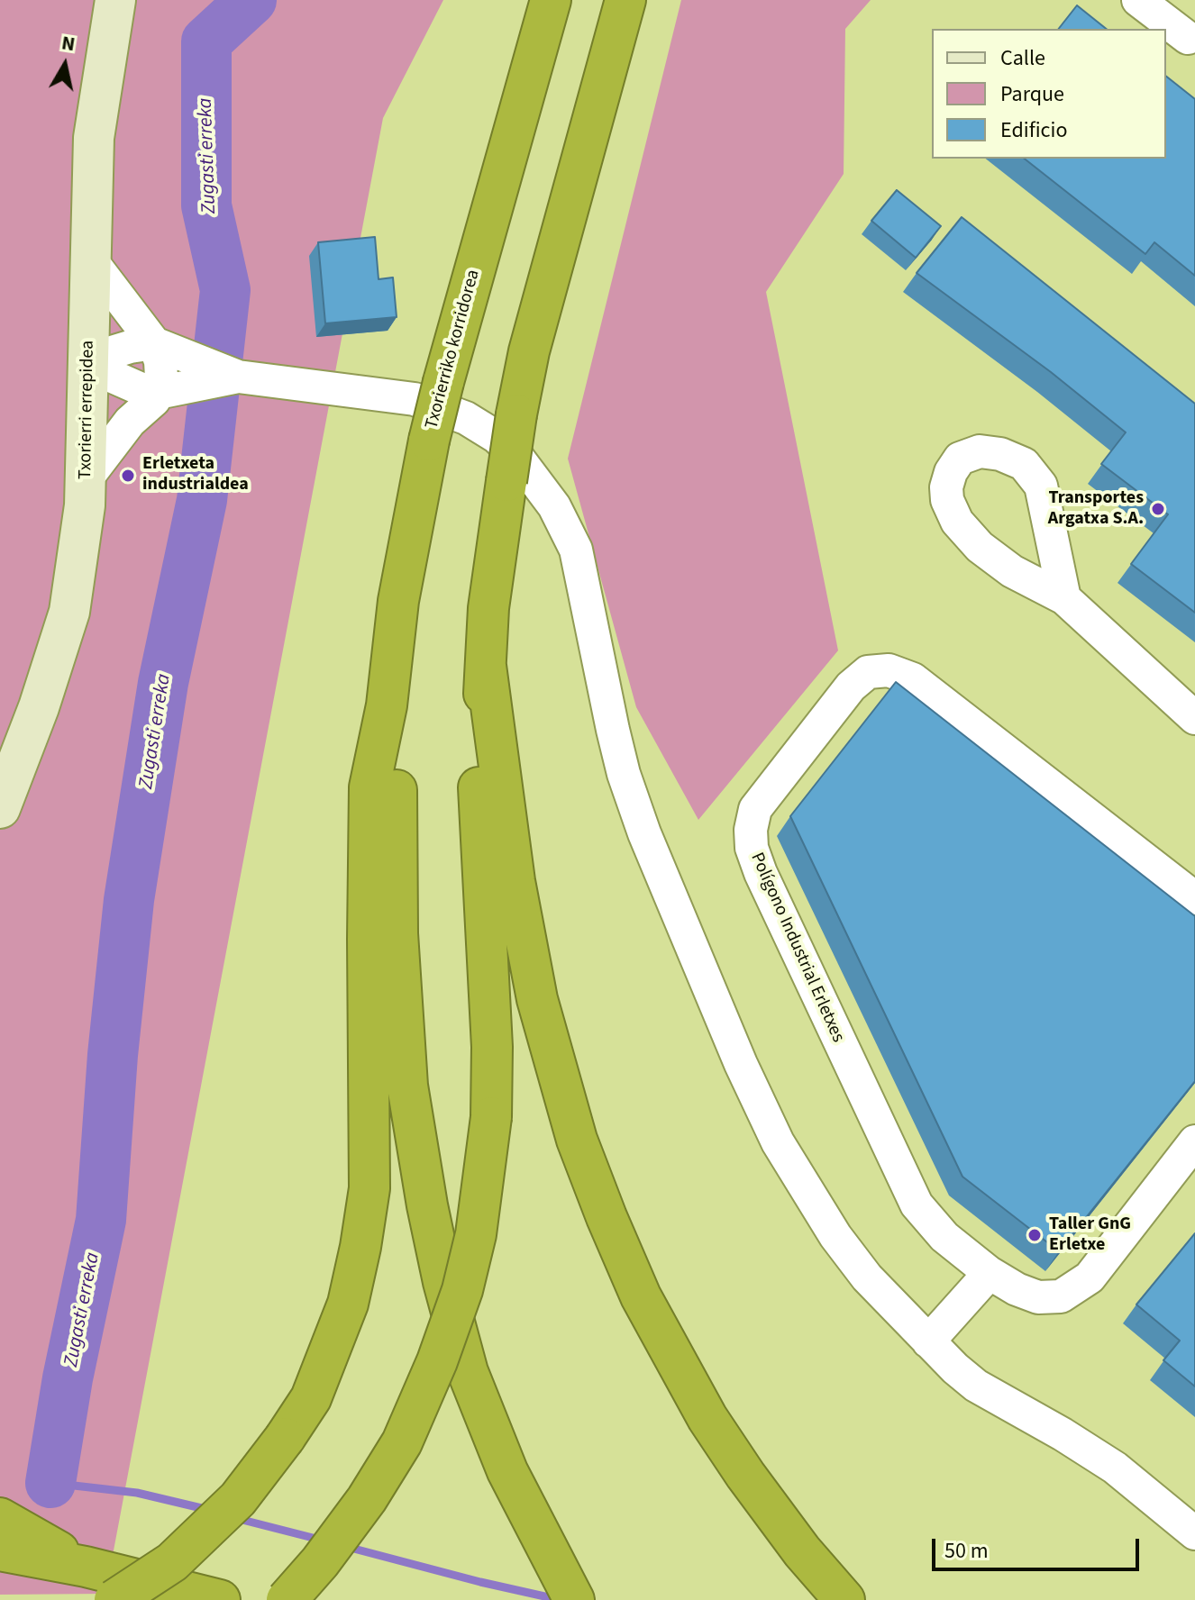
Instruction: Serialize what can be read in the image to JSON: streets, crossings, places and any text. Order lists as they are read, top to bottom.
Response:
{
  "streets": {
    "highway": ["Txorierriko korridorea"],
    "main road": ["Txorierri errepidea"],
    "street": ["Polígono Industrial Erletxes"]
  },
  "water": ["Zugasti erreka"],
  "places": ["Erletxeta industrialdea", "Transportes Argatxa S.A.", "Taller GnG Erletxe"],
  "legend": ["Calle", "Parque", "Edificio"],
  "scale_bar": "50 m",
  "north": "top"
}
